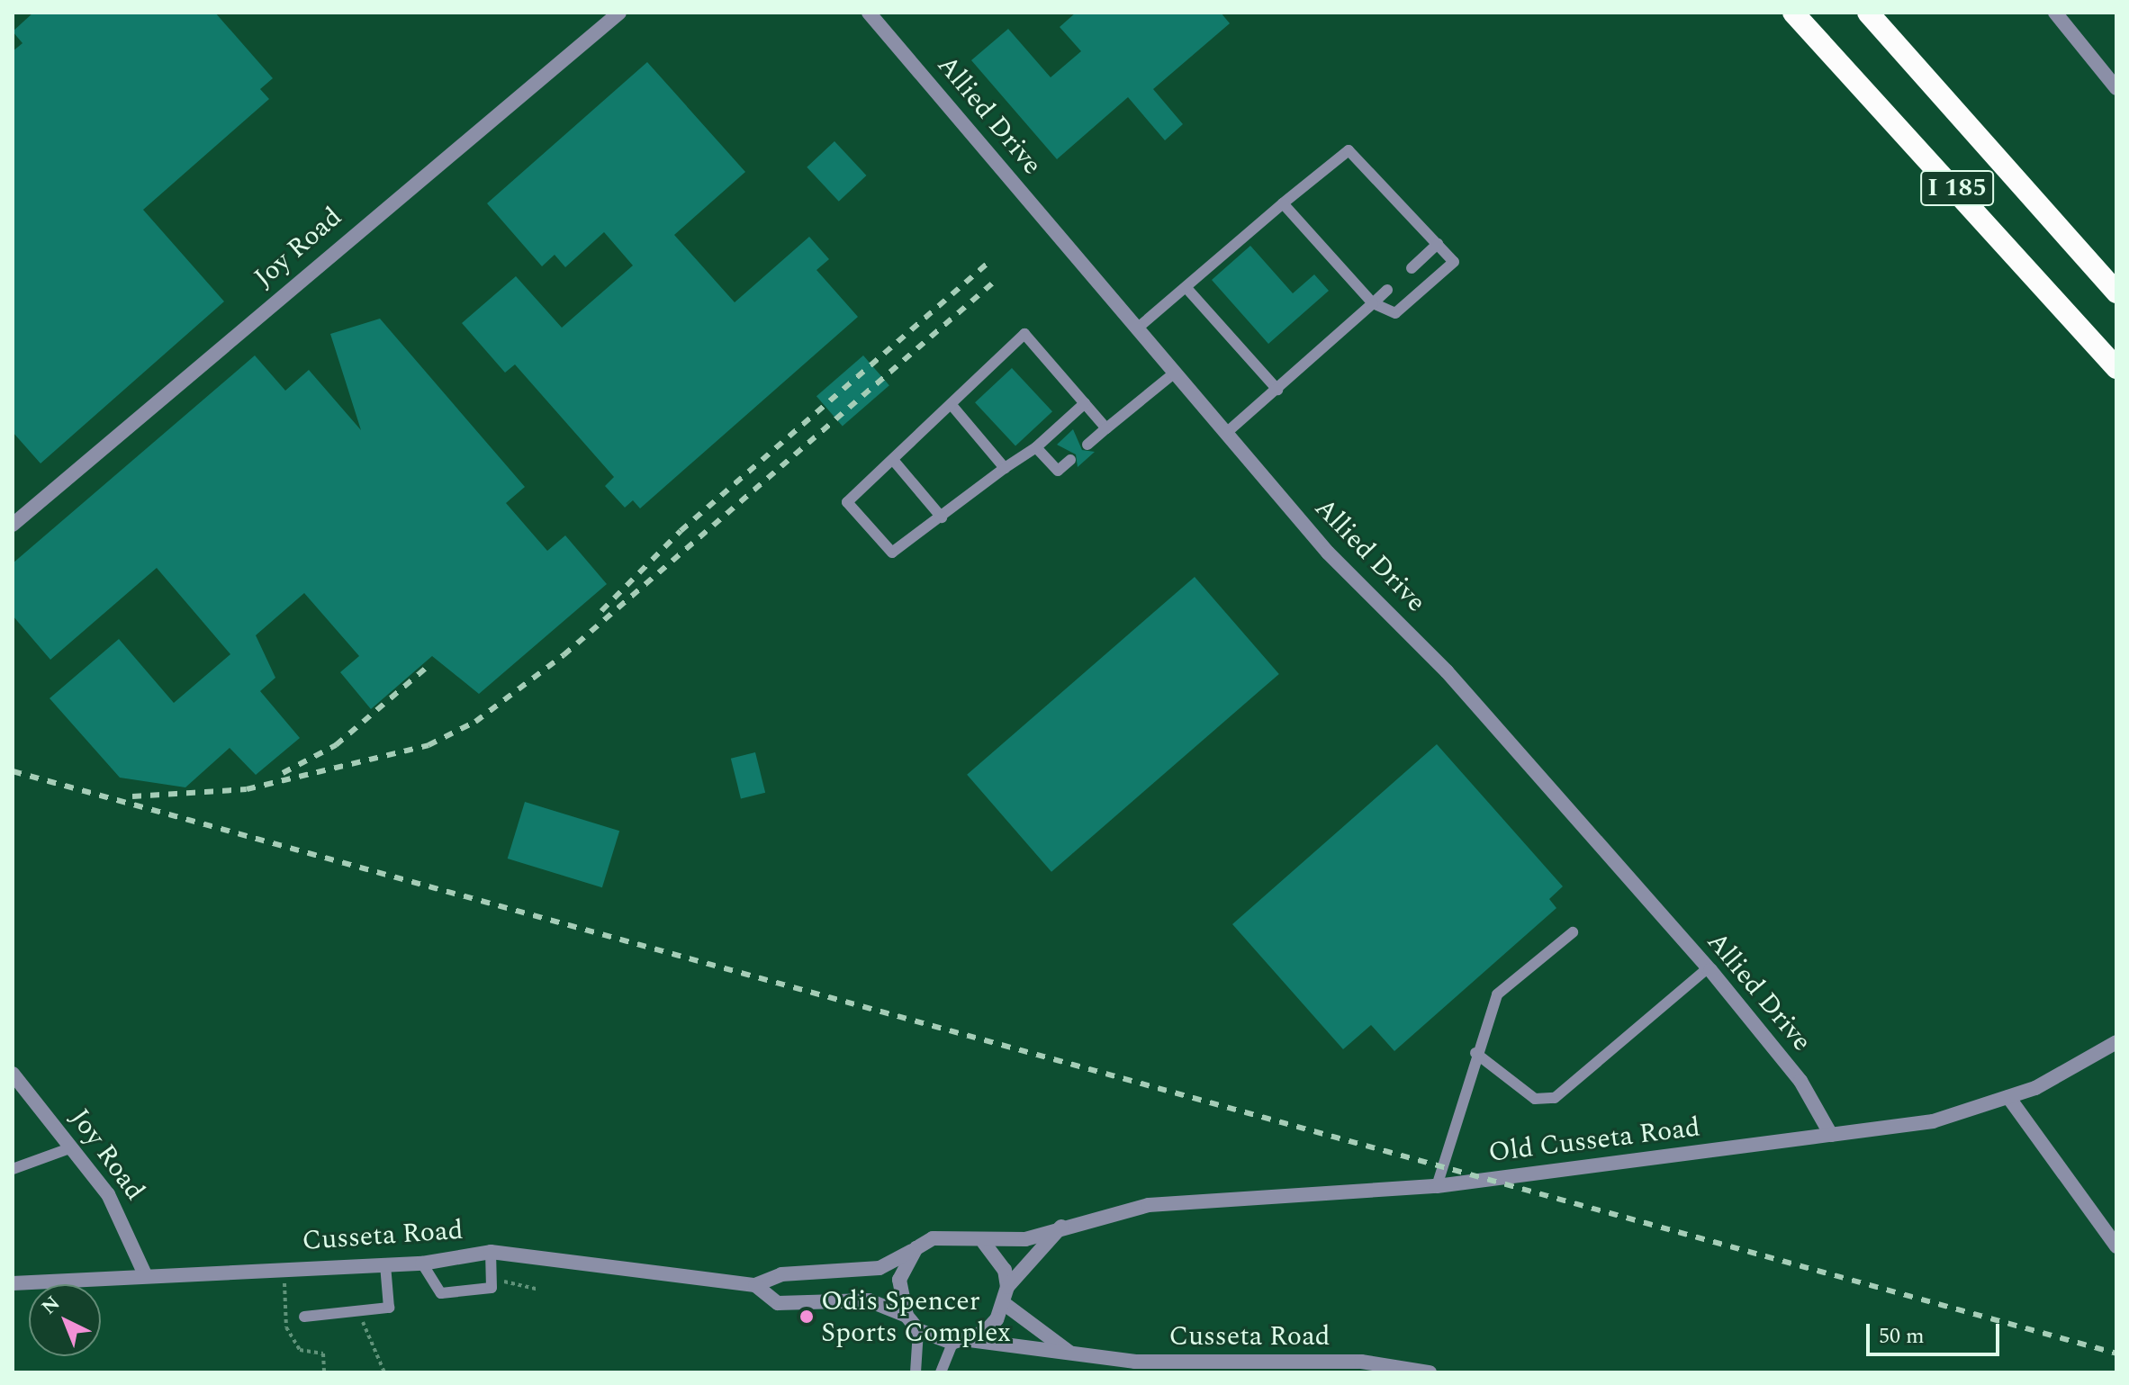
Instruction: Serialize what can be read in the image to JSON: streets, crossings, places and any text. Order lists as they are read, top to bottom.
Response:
{
  "streets": {
    "highway": ["I 185"],
    "street": [
      "Allied Drive",
      "Joy Road",
      "Old Cusseta Road",
      "Cusseta Road"
    ]
  },
  "crossings": [
    ["Allied Drive", "Old Cusseta Road"],
    ["Joy Road", "Cusseta Road"],
    ["Old Cusseta Road", "Cusseta Road"]
  ],
  "places": ["Odis Spencer Sports Complex"],
  "scale_bar": "50 m",
  "north": "top left"
}
